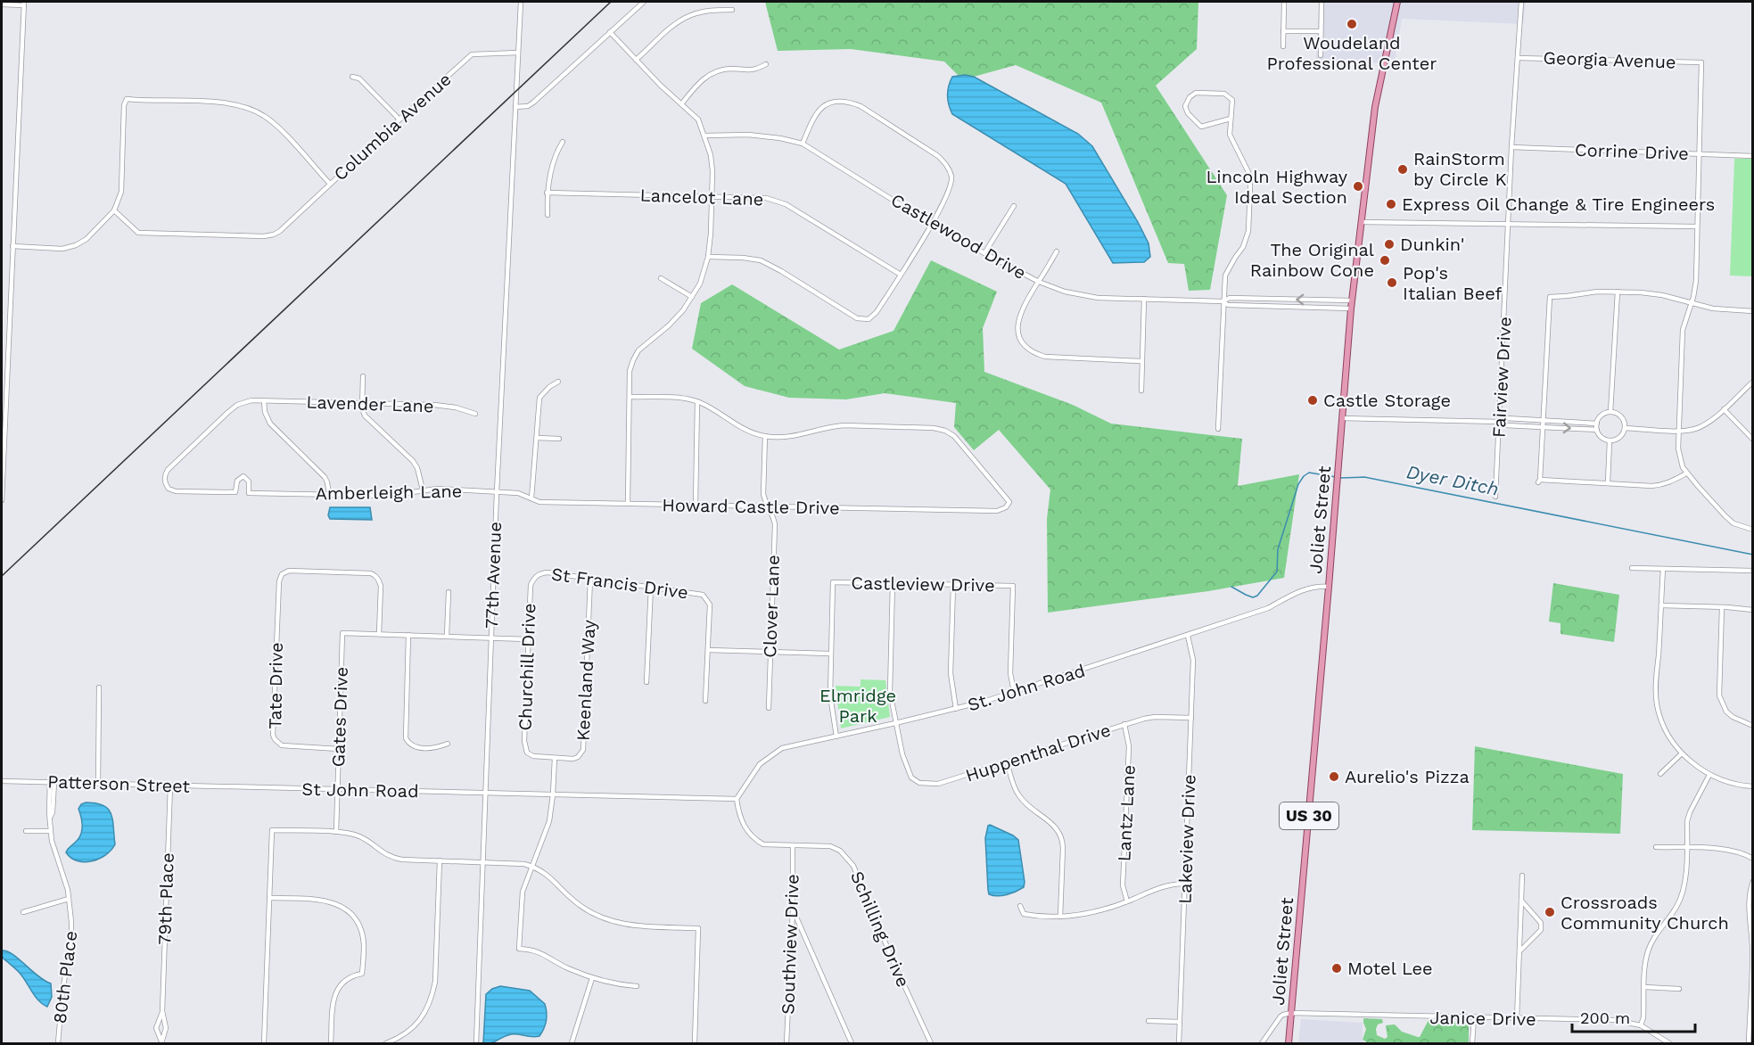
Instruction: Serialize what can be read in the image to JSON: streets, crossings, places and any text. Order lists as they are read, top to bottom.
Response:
{
  "streets": {
    "main road": ["Joliet Street", "US 30"],
    "street": [
      "Georgia Avenue",
      "Columbia Avenue",
      "Corrine Drive",
      "Lancelot Lane",
      "Castlewood Drive",
      "Fairview Drive",
      "Lavender Lane",
      "Amberleigh Lane",
      "Howard Castle Drive",
      "77th Avenue",
      "St Francis Drive",
      "Castleview Drive",
      "Clover Lane",
      "Churchill Drive",
      "Keenland Way",
      "Tate Drive",
      "St. John Road",
      "Gates Drive",
      "Huppenthal Drive",
      "Patterson Street",
      "St John Road",
      "Lantz Lane",
      "Lakeview Drive",
      "79th Place",
      "Schilling Drive",
      "Southview Drive",
      "80th Place",
      "Janice Drive"
    ]
  },
  "crossings": [
    ["Georgia Avenue", "Corrine Drive"],
    ["Georgia Avenue", "Fairview Drive"],
    ["Columbia Avenue", "77th Avenue"],
    ["Corrine Drive", "Fairview Drive"],
    ["Castlewood Drive", "Joliet Street"],
    ["Lavender Lane", "Amberleigh Lane"],
    ["Amberleigh Lane", "Howard Castle Drive"],
    ["Amberleigh Lane", "77th Avenue"],
    ["Howard Castle Drive", "77th Avenue"],
    ["Howard Castle Drive", "Clover Lane"],
    ["Joliet Street", "St. John Road"],
    ["Joliet Street", "Janice Drive"],
    ["77th Avenue", "St John Road"],
    ["St Francis Drive", "Churchill Drive"],
    ["St Francis Drive", "Keenland Way"],
    ["Castleview Drive", "St. John Road"],
    ["Castleview Drive", "Huppenthal Drive"],
    ["Churchill Drive", "Keenland Way"],
    ["Tate Drive", "Gates Drive"],
    ["St. John Road", "Huppenthal Drive"],
    ["St. John Road", "Lakeview Drive"],
    ["St. John Road", "Schilling Drive"],
    ["Gates Drive", "St John Road"],
    ["Huppenthal Drive", "Lantz Lane"],
    ["Huppenthal Drive", "Lakeview Drive"],
    ["Patterson Street", "St John Road"],
    ["Patterson Street", "79th Place"],
    ["Patterson Street", "80th Place"],
    ["Schilling Drive", "Southview Drive"]
  ],
  "water": ["Dyer Ditch"],
  "parks": ["Elmridge Park"],
  "places": [
    "Woudeland Professional Center",
    "RainStorm by Circle K",
    "Lincoln Highway Ideal Section",
    "Express Oil Change & Tire Engineers",
    "Dunkin'",
    "The Original Rainbow Cone",
    "Pop's Italian Beef",
    "Castle Storage",
    "Aurelio's Pizza",
    "Crossroads Community Church",
    "Motel Lee"
  ],
  "scale_bar": "200 m"
}
